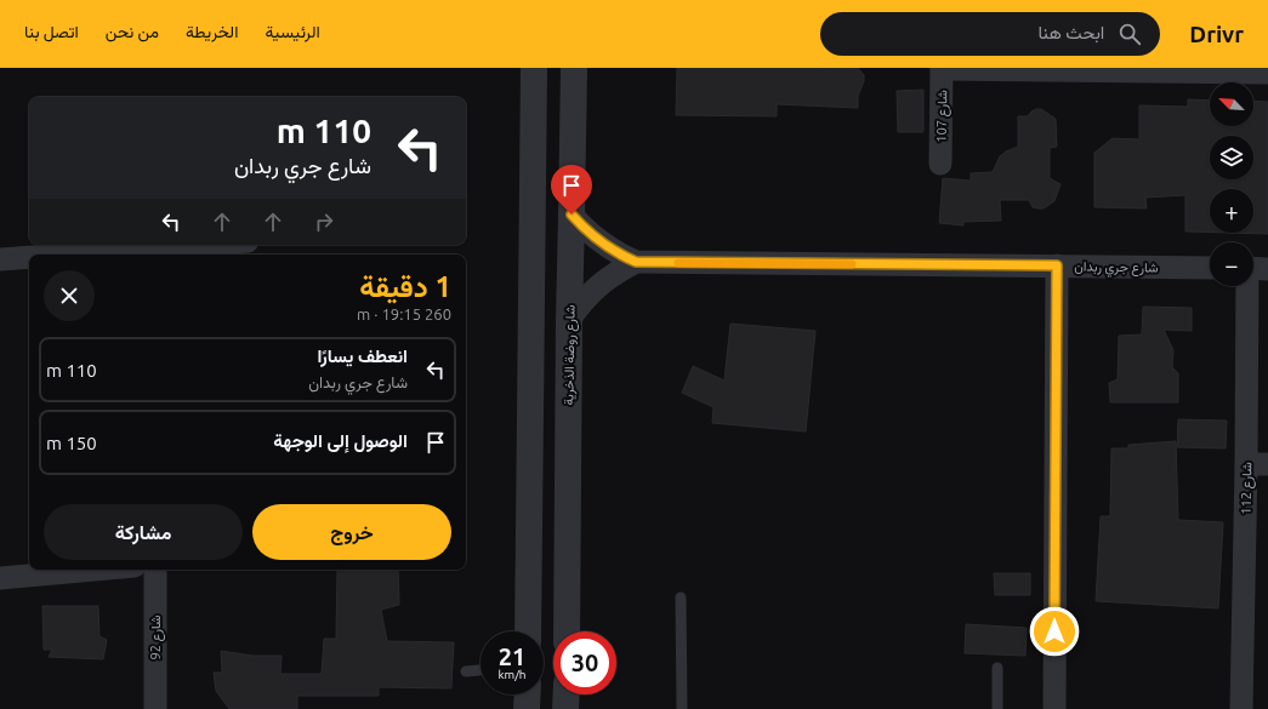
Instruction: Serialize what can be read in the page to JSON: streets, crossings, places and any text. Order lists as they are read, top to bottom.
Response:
{
  "streets": {
    "street": [
      "شارع 107",
      "شارع جري ربدان",
      "شارع روضة الذخرية",
      "شارع 112",
      "شارع 92"
    ]
  },
  "crossings": [
    ["شارع جري ربدان", "شارع روضة الذخرية"]
  ],
  "north": "top left",
  "page": {
    "header": "Drivr",
    "search": "ابحث هنا",
    "nav": [
      "الرئيسية",
      "الخريطة",
      "من نحن",
      "اتصل بنا"
    ],
    "map_buttons": ["+", "−"],
    "turn": ["110 m", "شارع جري ربدان"],
    "heading": ["1 دقيقة", "260 m · 19:15"],
    "list": [
      {
        "name": "انعطف يسارًا",
        "note": "شارع جري ربدان",
        "value": "110 m"
      },
      {
        "name": "الوصول إلى الوجهة",
        "value": "150 m"
      }
    ],
    "buttons": ["خروج", "مشاركة"],
    "speed": "21 km/h",
    "limit": "30"
  }
}
